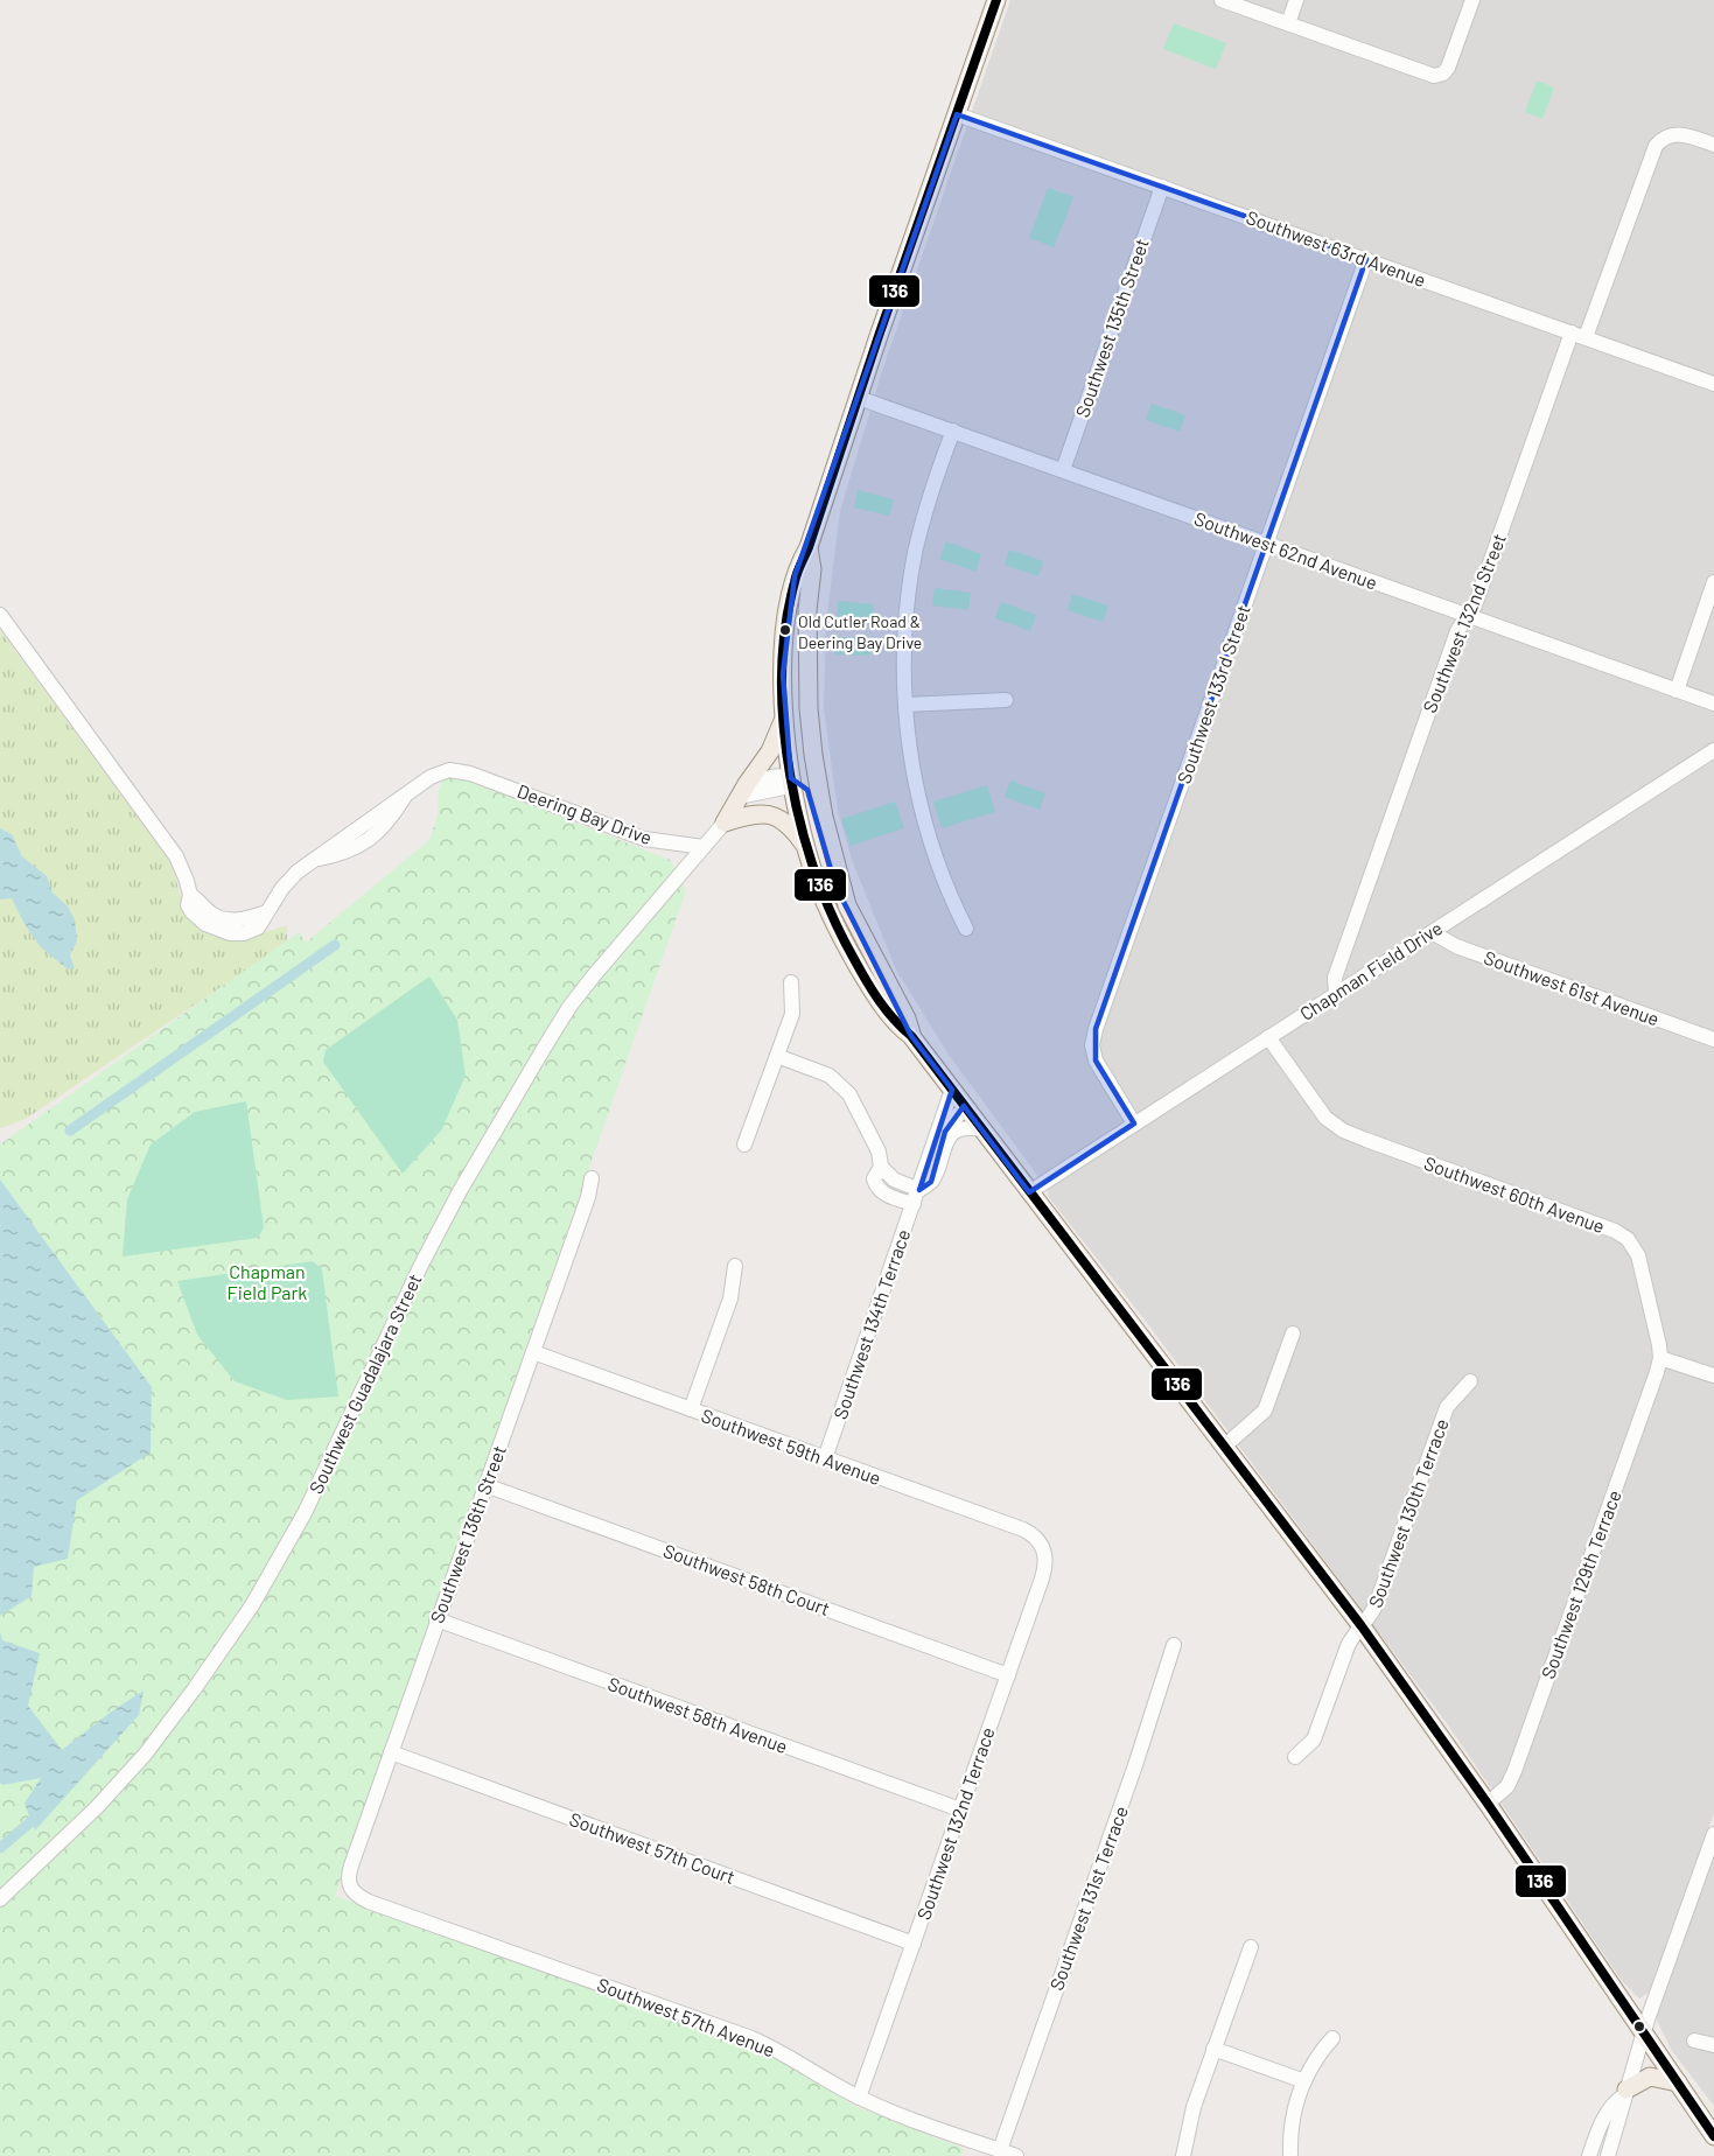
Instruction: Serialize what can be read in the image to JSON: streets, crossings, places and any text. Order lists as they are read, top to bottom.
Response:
{
  "streets": {
    "street": [
      "Southwest 63rd Avenue",
      "Southwest 135th Street",
      "Southwest 62nd Avenue",
      "Southwest 132nd Street",
      "Southwest 133rd Street",
      "Deering Bay Drive",
      "Chapman Field Drive",
      "Southwest 61st Avenue",
      "Southwest 60th Avenue",
      "Southwest 134th Terrace",
      "Southwest Guadalajara Street",
      "Southwest 59th Avenue",
      "Southwest 130th Terrace",
      "Southwest 136th Street",
      "Southwest 58th Court",
      "Southwest 129th Terrace",
      "Southwest 58th Avenue",
      "Southwest 132nd Terrace",
      "Southwest 57th Court",
      "Southwest 131st Terrace",
      "Southwest 57th Avenue"
    ]
  },
  "crossings": [
    ["Southwest 63rd Avenue", "Southwest 135th Street"],
    ["Southwest 63rd Avenue", "Southwest 132nd Street"],
    ["Southwest 63rd Avenue", "Southwest 133rd Street"],
    ["Southwest 135th Street", "Southwest 62nd Avenue"],
    ["Southwest 62nd Avenue", "Southwest 132nd Street"],
    ["Southwest 62nd Avenue", "Southwest 133rd Street"],
    ["Southwest 132nd Street", "Chapman Field Drive"],
    ["Southwest 133rd Street", "Chapman Field Drive"],
    ["Deering Bay Drive", "Southwest Guadalajara Street"],
    ["Chapman Field Drive", "Southwest 61st Avenue"],
    ["Chapman Field Drive", "Southwest 60th Avenue"],
    ["Southwest 60th Avenue", "Southwest 129th Terrace"],
    ["Southwest 134th Terrace", "Southwest 59th Avenue"],
    ["Southwest 59th Avenue", "Southwest 136th Street"],
    ["Southwest 59th Avenue", "Southwest 132nd Terrace"],
    ["Southwest 136th Street", "Southwest 58th Court"],
    ["Southwest 136th Street", "Southwest 58th Avenue"],
    ["Southwest 136th Street", "Southwest 57th Court"],
    ["Southwest 136th Street", "Southwest 57th Avenue"],
    ["Southwest 58th Court", "Southwest 132nd Terrace"],
    ["Southwest 58th Avenue", "Southwest 132nd Terrace"],
    ["Southwest 132nd Terrace", "Southwest 57th Court"],
    ["Southwest 132nd Terrace", "Southwest 57th Avenue"],
    ["Southwest 131st Terrace", "Southwest 57th Avenue"]
  ],
  "parks": ["Chapman Field Park"],
  "places": ["Old Cutler Road & Deering Bay Drive"],
  "lines": ["transit line 136"]
}
